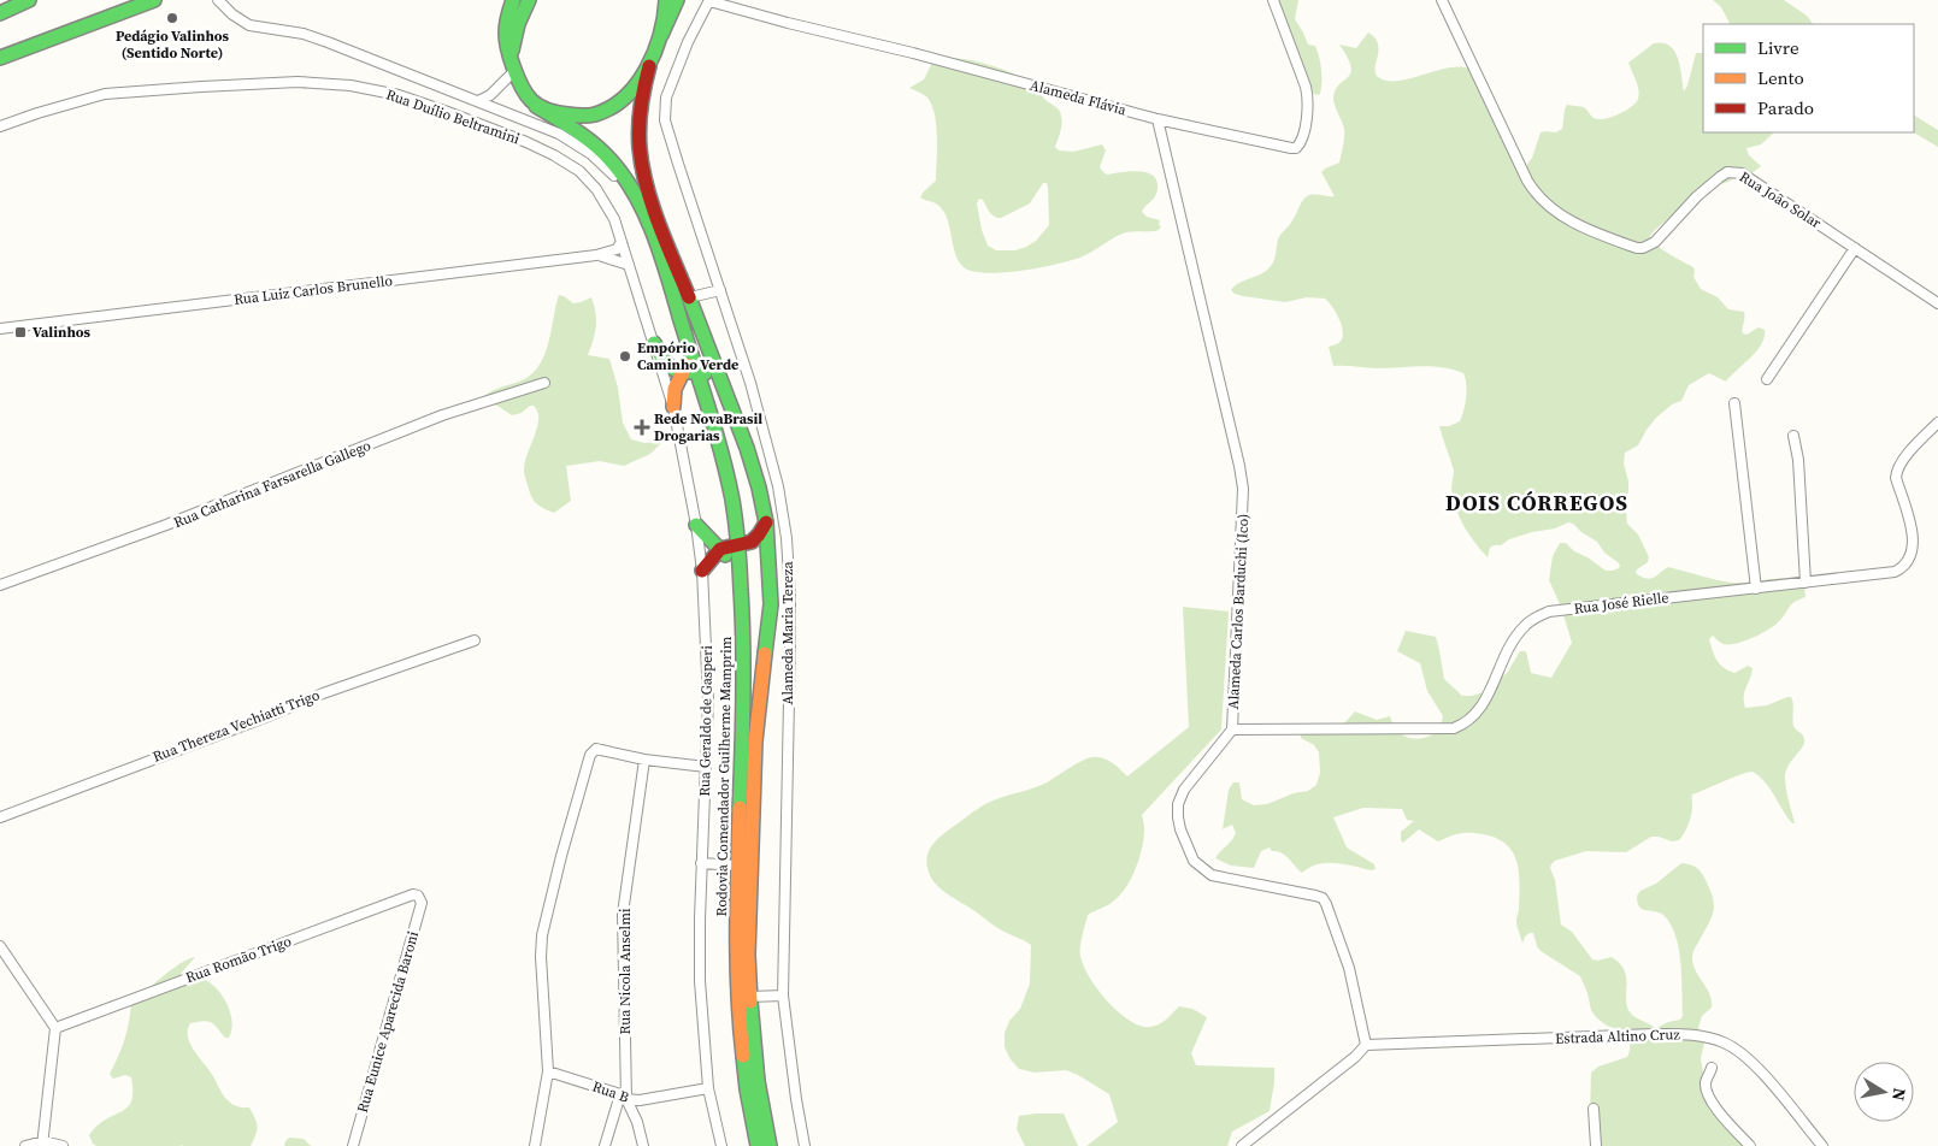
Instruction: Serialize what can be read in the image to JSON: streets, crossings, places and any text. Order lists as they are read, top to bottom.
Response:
{
  "streets": {
    "main road": ["Rodovia Comendador Guilherme Mamprim"],
    "street": [
      "Alameda Flávia",
      "Rua Duílio Beltramini",
      "Rua João Solar",
      "Rua Luiz Carlos Brunello",
      "Rua Catharina Farsarella Gallego",
      "Rua José Rielle",
      "Alameda Carlos Barduchi (Ico)",
      "Alameda Maria Tereza",
      "Rua Geraldo de Gasperi",
      "Rua Thereza Vechiatti Trigo",
      "Rua Romão Trigo",
      "Rua Nicola Anselmi",
      "Rua Eunice Aparecida Baroni",
      "Estrada Altino Cruz",
      "Rua B"
    ]
  },
  "crossings": [
    ["Alameda Flávia", "Alameda Carlos Barduchi (Ico)"],
    ["Alameda Flávia", "Alameda Maria Tereza"],
    ["Rua Duílio Beltramini", "Rua Luiz Carlos Brunello"],
    ["Rua Duílio Beltramini", "Rua Geraldo de Gasperi"],
    ["Rua José Rielle", "Alameda Carlos Barduchi (Ico)"],
    ["Alameda Carlos Barduchi (Ico)", "Estrada Altino Cruz"],
    ["Rua Geraldo de Gasperi", "Rua B"],
    ["Rua Romão Trigo", "Rua Eunice Aparecida Baroni"],
    ["Rua Nicola Anselmi", "Rua B"]
  ],
  "districts": ["DOIS CÓRREGOS"],
  "places": {
    "other": ["Pedágio Valinhos (Sentido Norte)", "Empório Caminho Verde"],
    "transit": ["Valinhos"],
    "health": ["Rede NovaBrasil Drogarias"]
  },
  "legend": ["Livre", "Lento", "Parado"],
  "north": "right"
}
